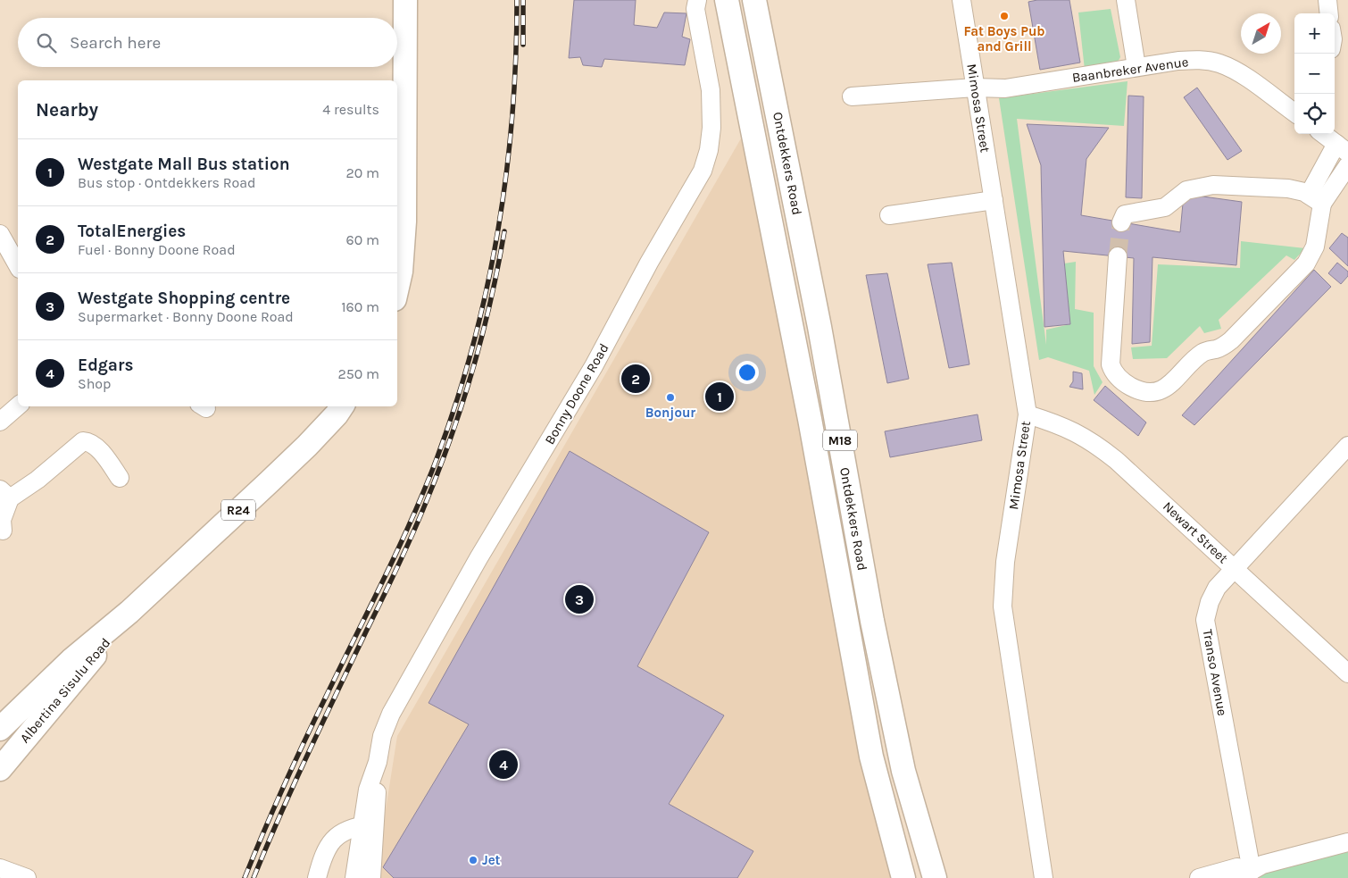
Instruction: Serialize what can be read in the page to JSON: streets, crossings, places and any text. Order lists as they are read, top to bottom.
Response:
{
  "streets": {
    "main road": [
      "Ontdekkers Road",
      "M18",
      "R24",
      "Albertina Sisulu Road"
    ],
    "street": [
      "Baanbreker Avenue",
      "Mimosa Street",
      "Bonny Doone Road",
      "Newart Street",
      "Transo Avenue"
    ]
  },
  "crossings": [
    ["Baanbreker Avenue", "Mimosa Street"],
    ["Mimosa Street", "Newart Street"],
    ["Newart Street", "Transo Avenue"]
  ],
  "places": ["Fat Boys Pub and Grill", "Bonjour", "Jet"],
  "north": "top right",
  "page": {
    "map_buttons": ["+", "−"],
    "search": "Search here",
    "heading": ["Nearby", "4 results"],
    "list": [
      {
        "mark": "1",
        "name": "Westgate Mall Bus station",
        "note": "Bus stop · Ontdekkers Road",
        "value": "20 m"
      },
      {
        "mark": "2",
        "name": "TotalEnergies",
        "note": "Fuel · Bonny Doone Road",
        "value": "60 m"
      },
      {
        "mark": "3",
        "name": "Westgate Shopping centre",
        "note": "Supermarket · Bonny Doone Road",
        "value": "160 m"
      },
      {
        "mark": "4",
        "name": "Edgars",
        "note": "Shop",
        "value": "250 m"
      }
    ],
    "pins": [
      "2",
      "1",
      "3",
      "4"
    ]
  }
}
